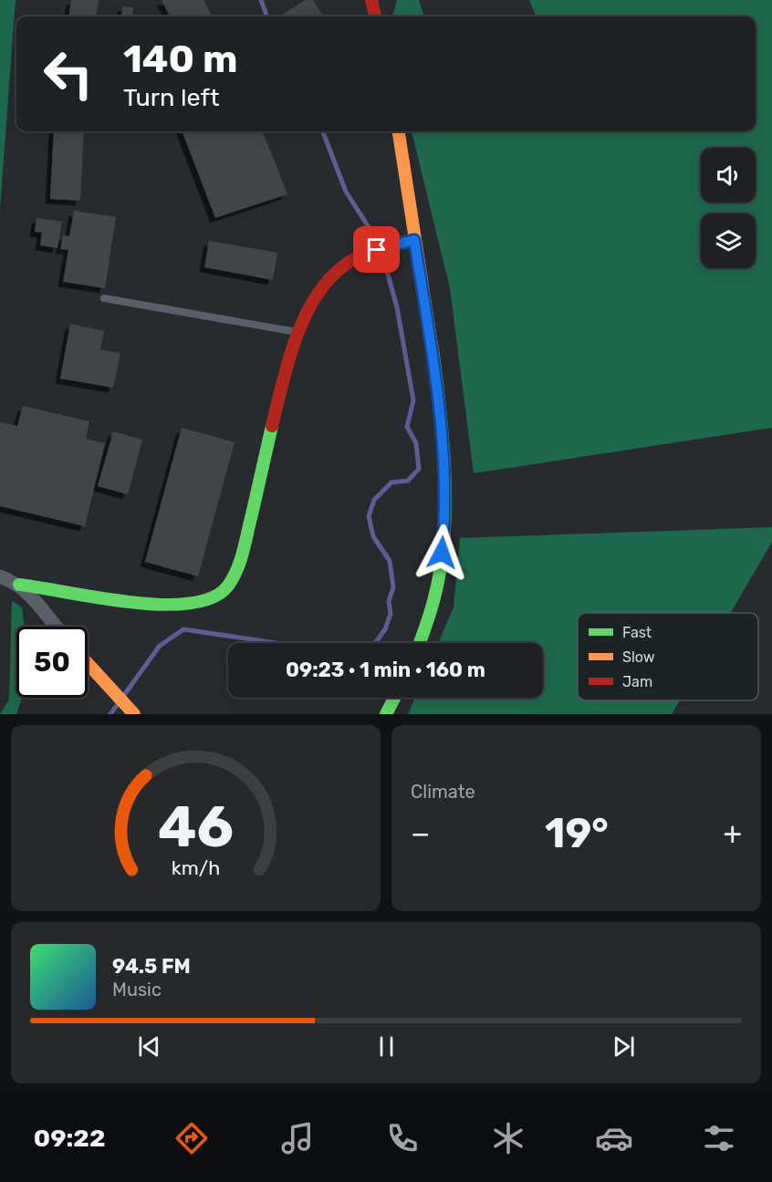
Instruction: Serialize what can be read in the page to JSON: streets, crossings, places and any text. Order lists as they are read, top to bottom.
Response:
{
  "legend": ["Fast", "Slow", "Jam"],
  "page": {
    "turn": ["140 m", "Turn left"],
    "limit": "50",
    "trip": "09:23 · 1 min · 160 m",
    "tile": "Climate",
    "heat": ["−", "19°", "+"],
    "song": ["94.5 FM", "Music"],
    "tabs": "09:22",
    "gauge": ["46", "km/h"]
  }
}
